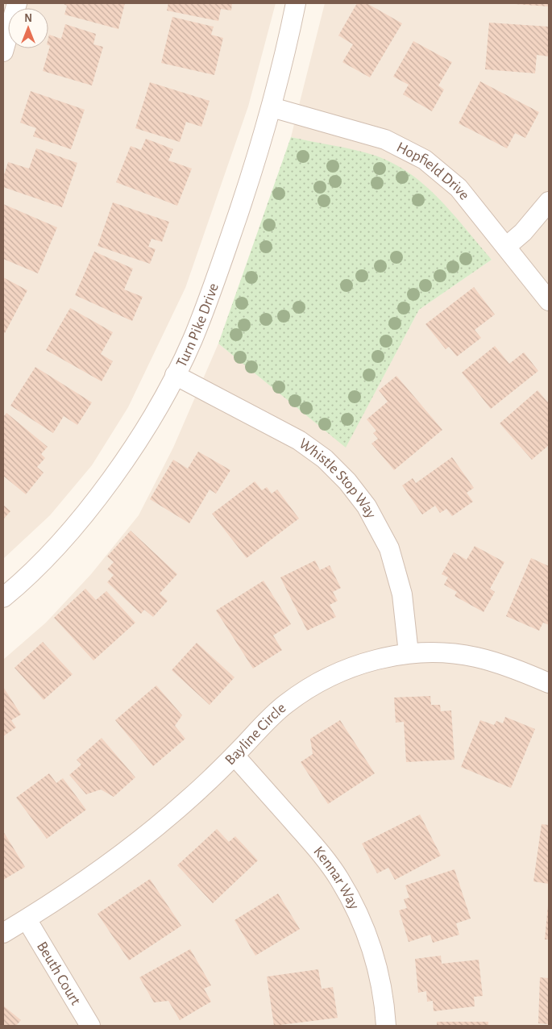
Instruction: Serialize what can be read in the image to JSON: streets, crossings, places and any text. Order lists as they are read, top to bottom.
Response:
{
  "streets": {
    "street": [
      "Hopfield Drive",
      "Turn Pike Drive",
      "Whistle Stop Way",
      "Bayline Circle",
      "Kennar Way",
      "Beuth Court"
    ]
  },
  "crossings": [
    ["Hopfield Drive", "Turn Pike Drive"],
    ["Turn Pike Drive", "Whistle Stop Way"],
    ["Whistle Stop Way", "Bayline Circle"],
    ["Bayline Circle", "Kennar Way"],
    ["Bayline Circle", "Beuth Court"]
  ],
  "north": "top"
}
